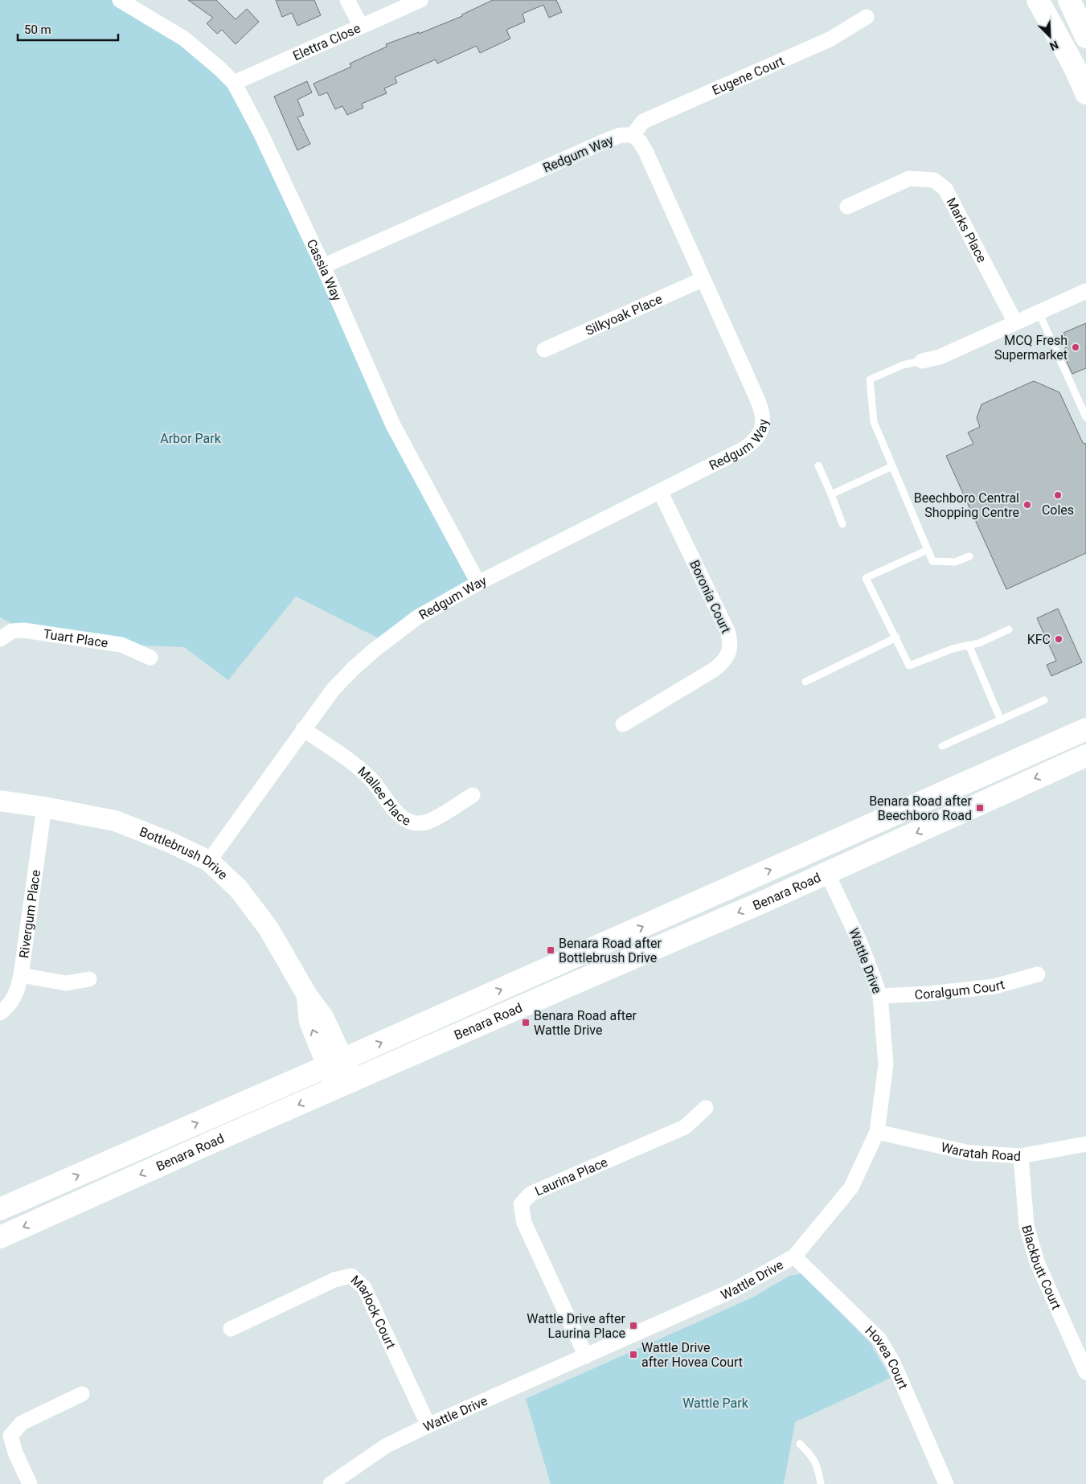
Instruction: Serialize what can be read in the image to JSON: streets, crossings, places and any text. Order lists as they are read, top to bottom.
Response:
{
  "streets": {
    "main road": ["Benara Road"],
    "street": [
      "Elettra Close",
      "Eugene Court",
      "Redgum Way",
      "Marks Place",
      "Cassia Way",
      "Silkyoak Place",
      "Boronia Court",
      "Tuart Place",
      "Mallee Place",
      "Bottlebrush Drive",
      "Rivergum Place",
      "Wattle Drive",
      "Coralgum Court",
      "Waratah Road",
      "Laurina Place",
      "Blackbutt Court",
      "Marlock Court",
      "Hovea Court"
    ]
  },
  "crossings": [
    ["Elettra Close", "Cassia Way"],
    ["Eugene Court", "Redgum Way"],
    ["Redgum Way", "Cassia Way"],
    ["Redgum Way", "Silkyoak Place"],
    ["Redgum Way", "Boronia Court"],
    ["Redgum Way", "Mallee Place"],
    ["Redgum Way", "Bottlebrush Drive"],
    ["Bottlebrush Drive", "Benara Road"],
    ["Bottlebrush Drive", "Rivergum Place"],
    ["Benara Road", "Wattle Drive"],
    ["Wattle Drive", "Coralgum Court"],
    ["Wattle Drive", "Waratah Road"],
    ["Wattle Drive", "Laurina Place"],
    ["Wattle Drive", "Marlock Court"],
    ["Wattle Drive", "Hovea Court"],
    ["Waratah Road", "Blackbutt Court"]
  ],
  "parks": ["Arbor Park", "Wattle Park"],
  "places": {
    "other": [
      "MCQ Fresh Supermarket",
      "Coles",
      "Beechboro Central Shopping Centre",
      "KFC"
    ],
    "transit": [
      "Benara Road after Beechboro Road",
      "Benara Road after Bottlebrush Drive",
      "Benara Road after Wattle Drive",
      "Wattle Drive after Laurina Place",
      "Wattle Drive after Hovea Court"
    ]
  },
  "scale_bar": "50 m",
  "north": "bottom right"
}
